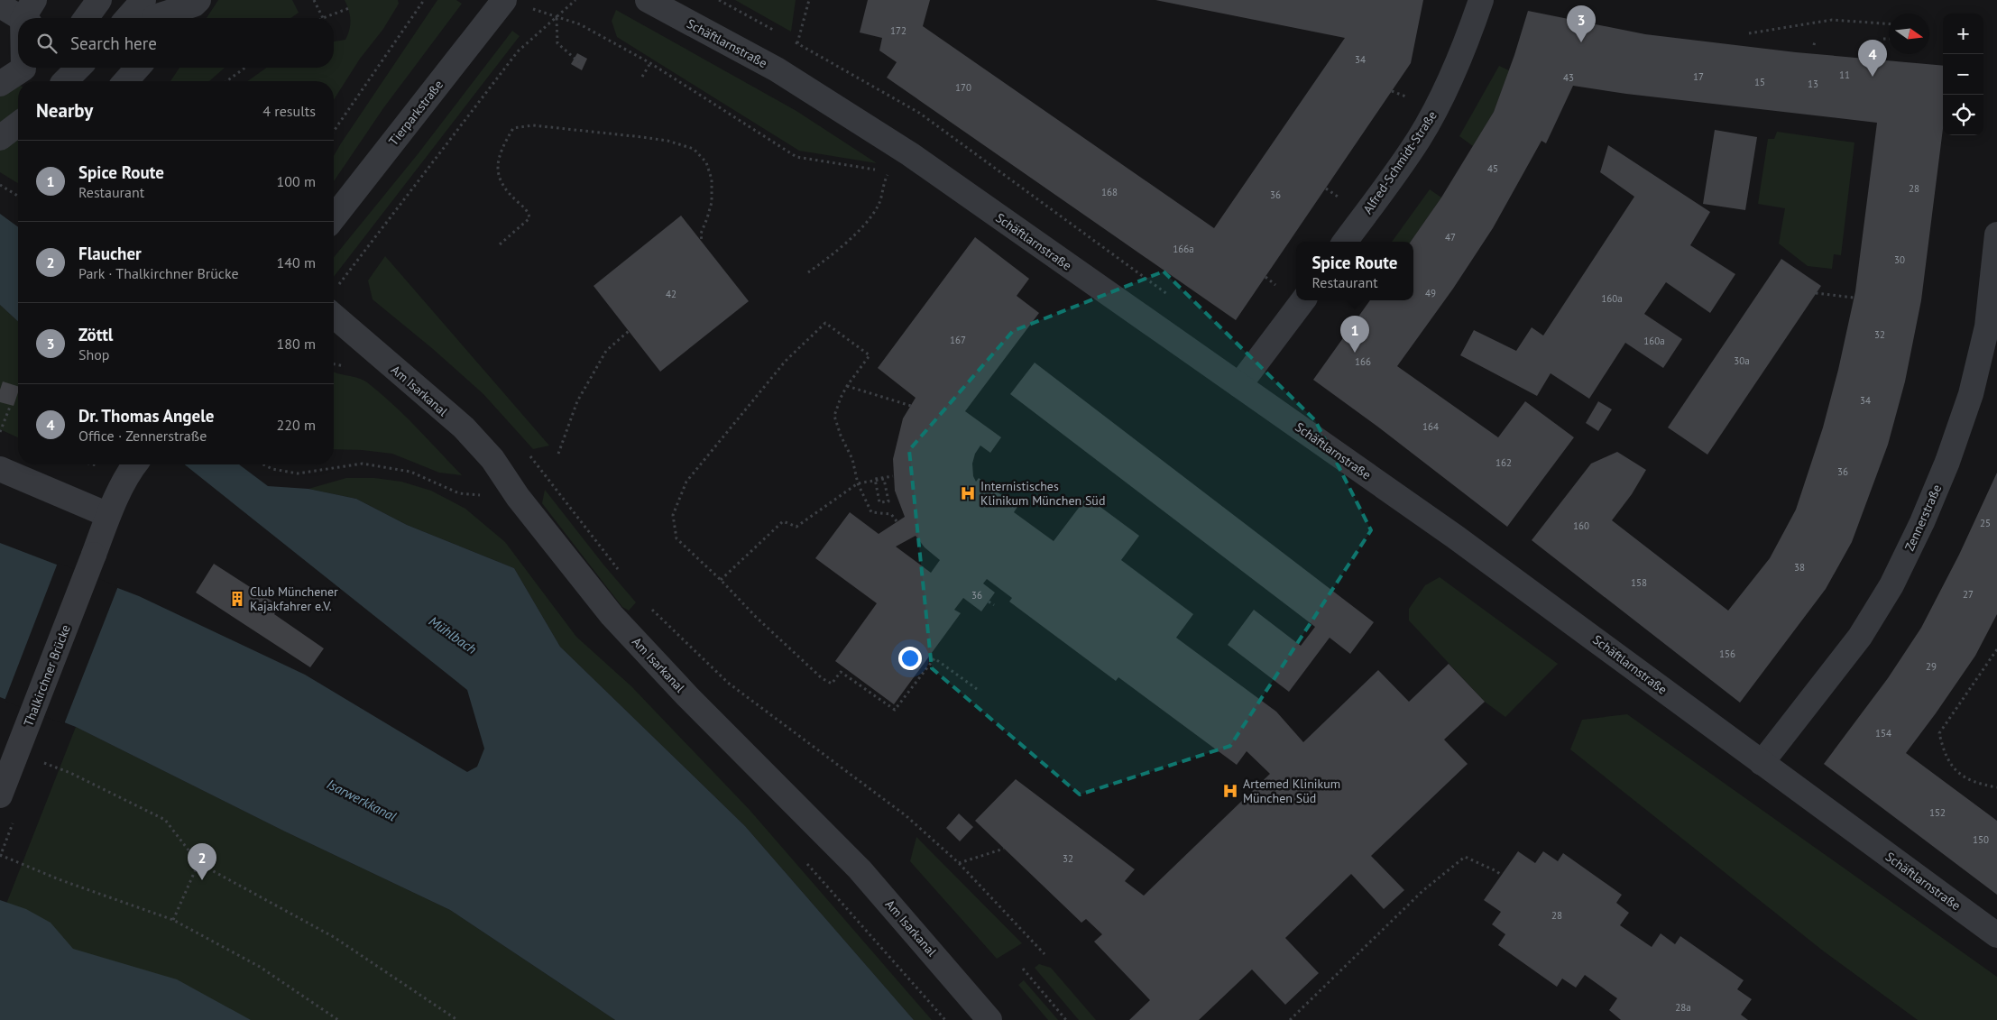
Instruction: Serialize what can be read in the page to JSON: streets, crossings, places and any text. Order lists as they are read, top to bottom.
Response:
{
  "streets": {
    "street": [
      "Schäftlarnstraße",
      "Tierparkstraße",
      "Alfred-Schmidt-Straße",
      "Am Isarkanal",
      "Zennerstraße",
      "Thalkirchner Brücke"
    ]
  },
  "crossings": [
    ["Schäftlarnstraße", "Zennerstraße"]
  ],
  "water": ["Mühlbach", "Isarwerkkanal"],
  "places": {
    "hospital": ["Internistisches Klinikum München Süd", "Artemed Klinikum München Süd"],
    "building": ["Club Münchener Kajakfahrer e.V."]
  },
  "house_numbers": [
    "172",
    "34",
    "11",
    "17",
    "43",
    "15",
    "13",
    "170",
    "45",
    "28",
    "168",
    "36",
    "47",
    "166a",
    "30",
    "49",
    "42",
    "160a",
    "32",
    "167",
    "160a",
    "30a",
    "166",
    "34",
    "164",
    "162",
    "36",
    "25",
    "160",
    "38",
    "158",
    "27",
    "36",
    "156",
    "29",
    "154",
    "152",
    "150",
    "32",
    "28",
    "28a"
  ],
  "north": "right",
  "page": {
    "pins": [
      "3",
      "4",
      "1",
      "2"
    ],
    "map_buttons": ["+", "−"],
    "search": "Search here",
    "heading": ["Nearby", "4 results"],
    "list": [
      {
        "mark": "1",
        "name": "Spice Route",
        "note": "Restaurant",
        "value": "100 m"
      },
      {
        "mark": "2",
        "name": "Flaucher",
        "note": "Park · Thalkirchner Brücke",
        "value": "140 m"
      },
      {
        "mark": "3",
        "name": "Zöttl",
        "note": "Shop",
        "value": "180 m"
      },
      {
        "mark": "4",
        "name": "Dr. Thomas Angele",
        "note": "Office · Zennerstraße",
        "value": "220 m"
      }
    ],
    "popup": ["Spice Route", "Restaurant"]
  }
}
